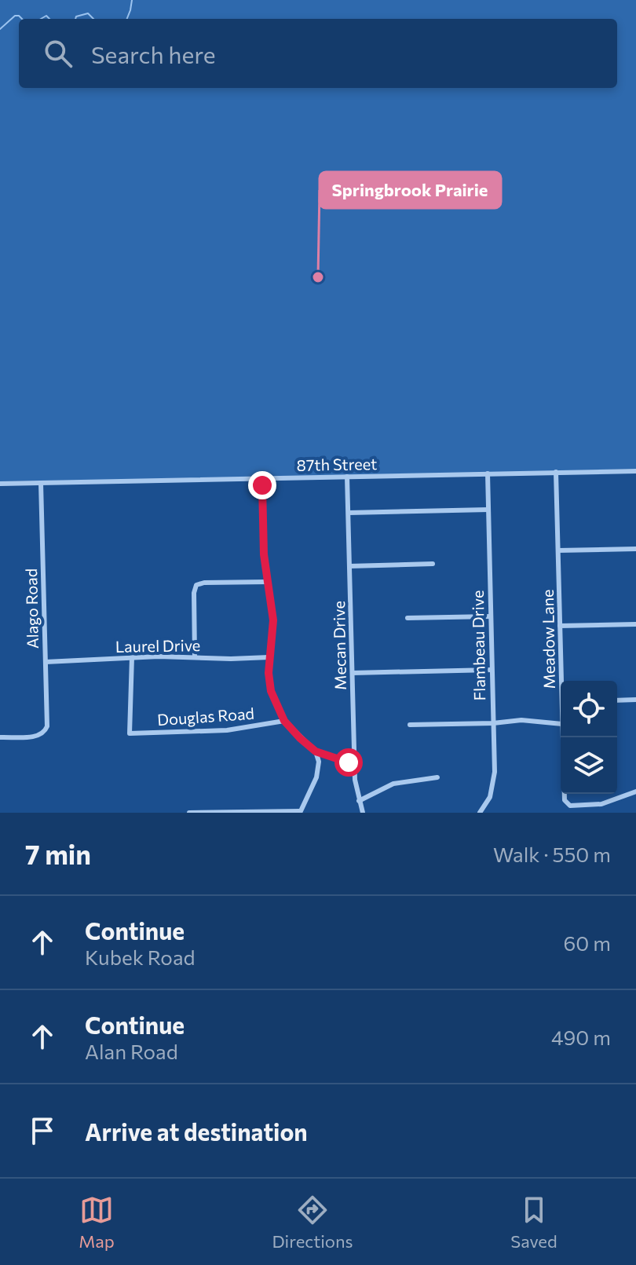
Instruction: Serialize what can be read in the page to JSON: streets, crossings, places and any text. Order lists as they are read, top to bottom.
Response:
{
  "streets": {
    "street": [
      "87th Street",
      "Alago Road",
      "Meadow Lane",
      "Laurel Drive",
      "Mecan Drive",
      "Flambeau Drive",
      "Douglas Road"
    ]
  },
  "crossings": [
    ["87th Street", "Alago Road"],
    ["87th Street", "Meadow Lane"],
    ["87th Street", "Mecan Drive"],
    ["87th Street", "Flambeau Drive"],
    ["Alago Road", "Laurel Drive"],
    ["Laurel Drive", "Douglas Road"]
  ],
  "places": ["Springbrook Prairie"],
  "page": {
    "search": "Search here",
    "heading": ["7 min", "Walk · 550 m"],
    "list": [
      ["Continue", "Kubek Road", "60 m"],
      ["Continue", "Alan Road", "490 m"],
      "Arrive at destination"
    ],
    "nav": ["Map", "Directions", "Saved"]
  }
}
